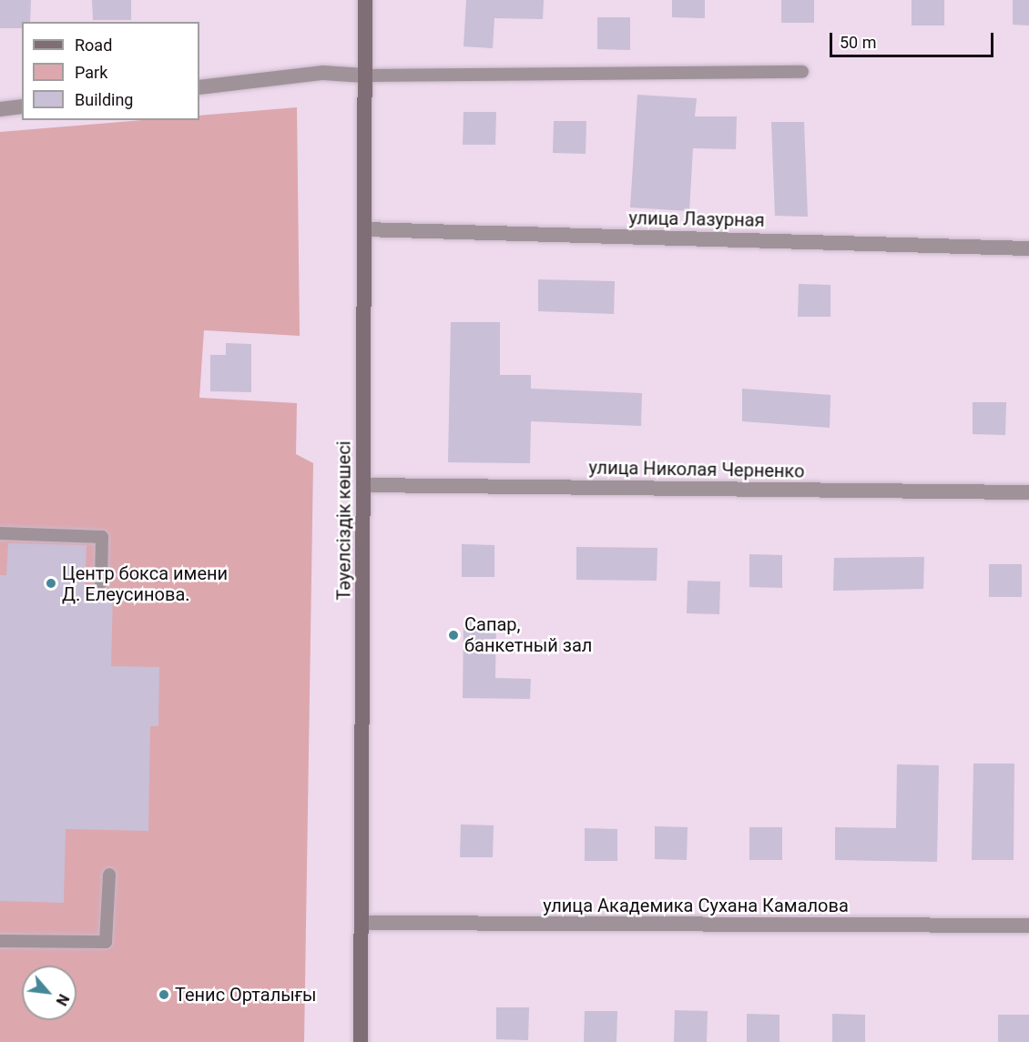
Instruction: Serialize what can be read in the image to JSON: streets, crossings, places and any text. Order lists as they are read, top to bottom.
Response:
{
  "streets": {
    "main road": ["Тәуелсіздік көшесі"],
    "street": ["улица Лазурная", "улица Николая Черненко", "улица Академика Сухана Камалова"]
  },
  "crossings": [
    ["улица Лазурная", "Тәуелсіздік көшесі"],
    ["улица Николая Черненко", "Тәуелсіздік көшесі"],
    ["Тәуелсіздік көшесі", "улица Академика Сухана Камалова"]
  ],
  "places": ["Центр бокса имени Д. Елеусинова.", "Сапар, банкетный зал", "Тенис Орталығы"],
  "legend": ["Road", "Park", "Building"],
  "scale_bar": "50 m",
  "north": "bottom right"
}
